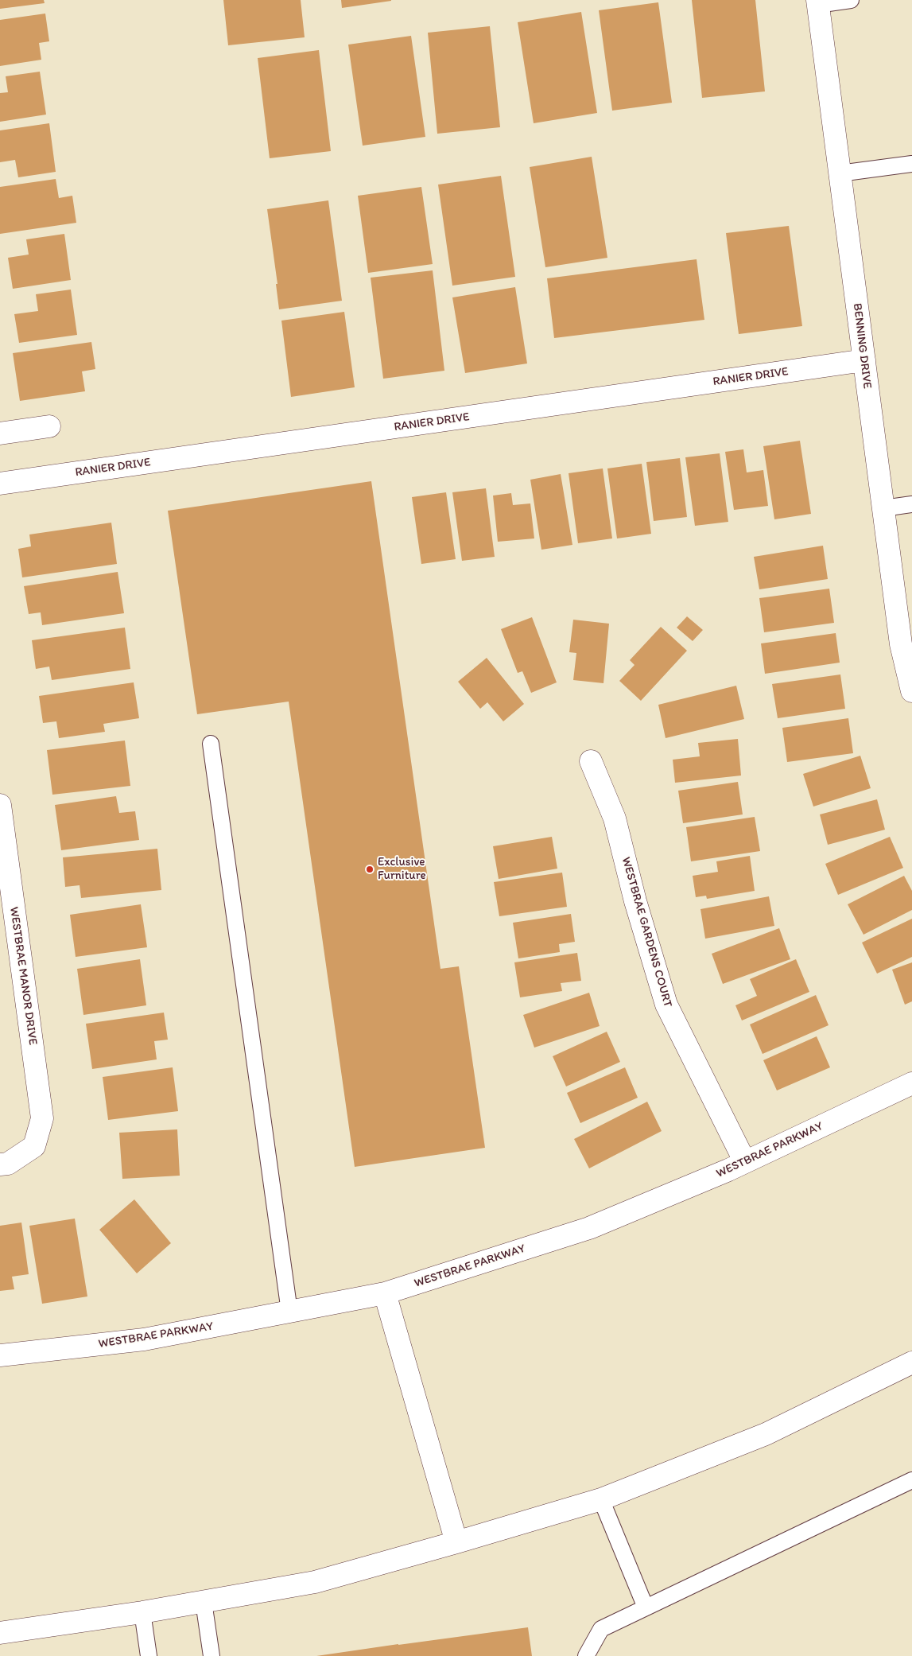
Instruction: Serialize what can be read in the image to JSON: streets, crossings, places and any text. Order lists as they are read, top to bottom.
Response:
{
  "streets": {
    "street": [
      "BENNING DRIVE",
      "RANIER DRIVE",
      "WESTBRAE GARDENS COURT",
      "WESTBRAE MANOR DRIVE",
      "WESTBRAE PARKWAY"
    ]
  },
  "crossings": [
    ["BENNING DRIVE", "RANIER DRIVE"],
    ["WESTBRAE GARDENS COURT", "WESTBRAE PARKWAY"]
  ],
  "places": ["Exclusive Furniture"]
}
